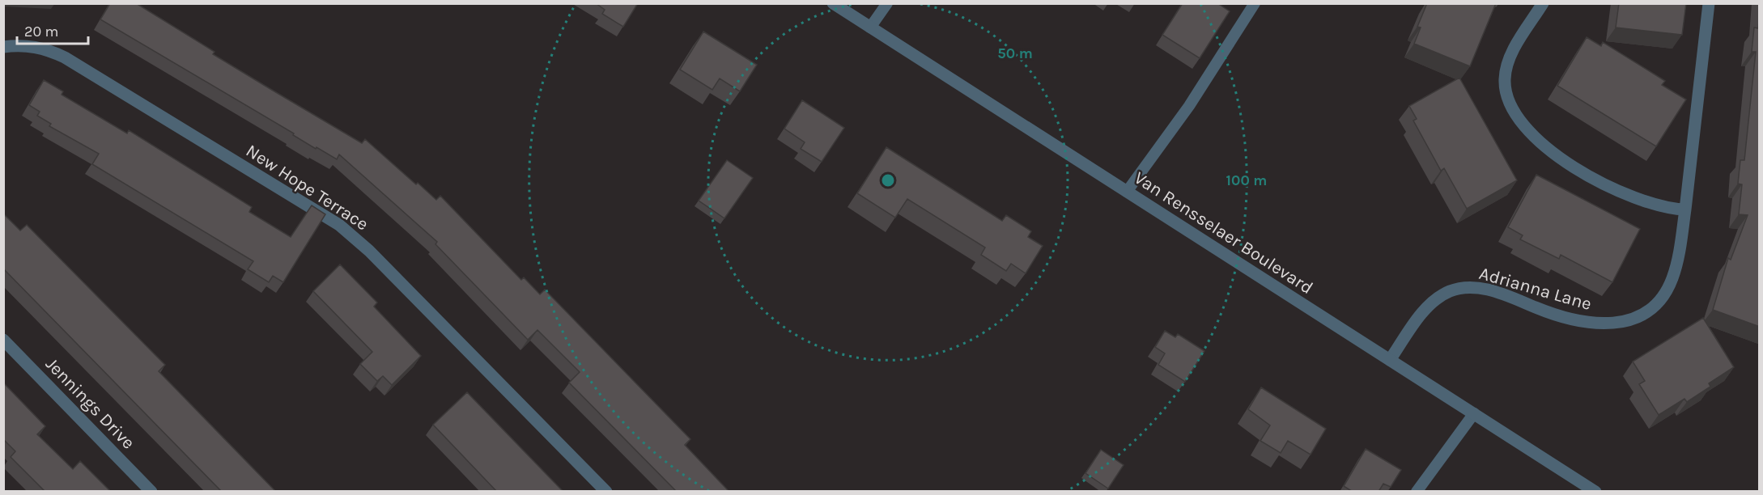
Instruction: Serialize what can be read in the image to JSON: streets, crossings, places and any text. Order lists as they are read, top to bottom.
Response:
{
  "streets": {
    "street": [
      "New Hope Terrace",
      "Van Rensselaer Boulevard",
      "Adrianna Lane",
      "Jennings Drive"
    ]
  },
  "crossings": [
    ["Van Rensselaer Boulevard", "Adrianna Lane"]
  ],
  "scale_bar": "20 m",
  "rings": ["50 m", "100 m"]
}
